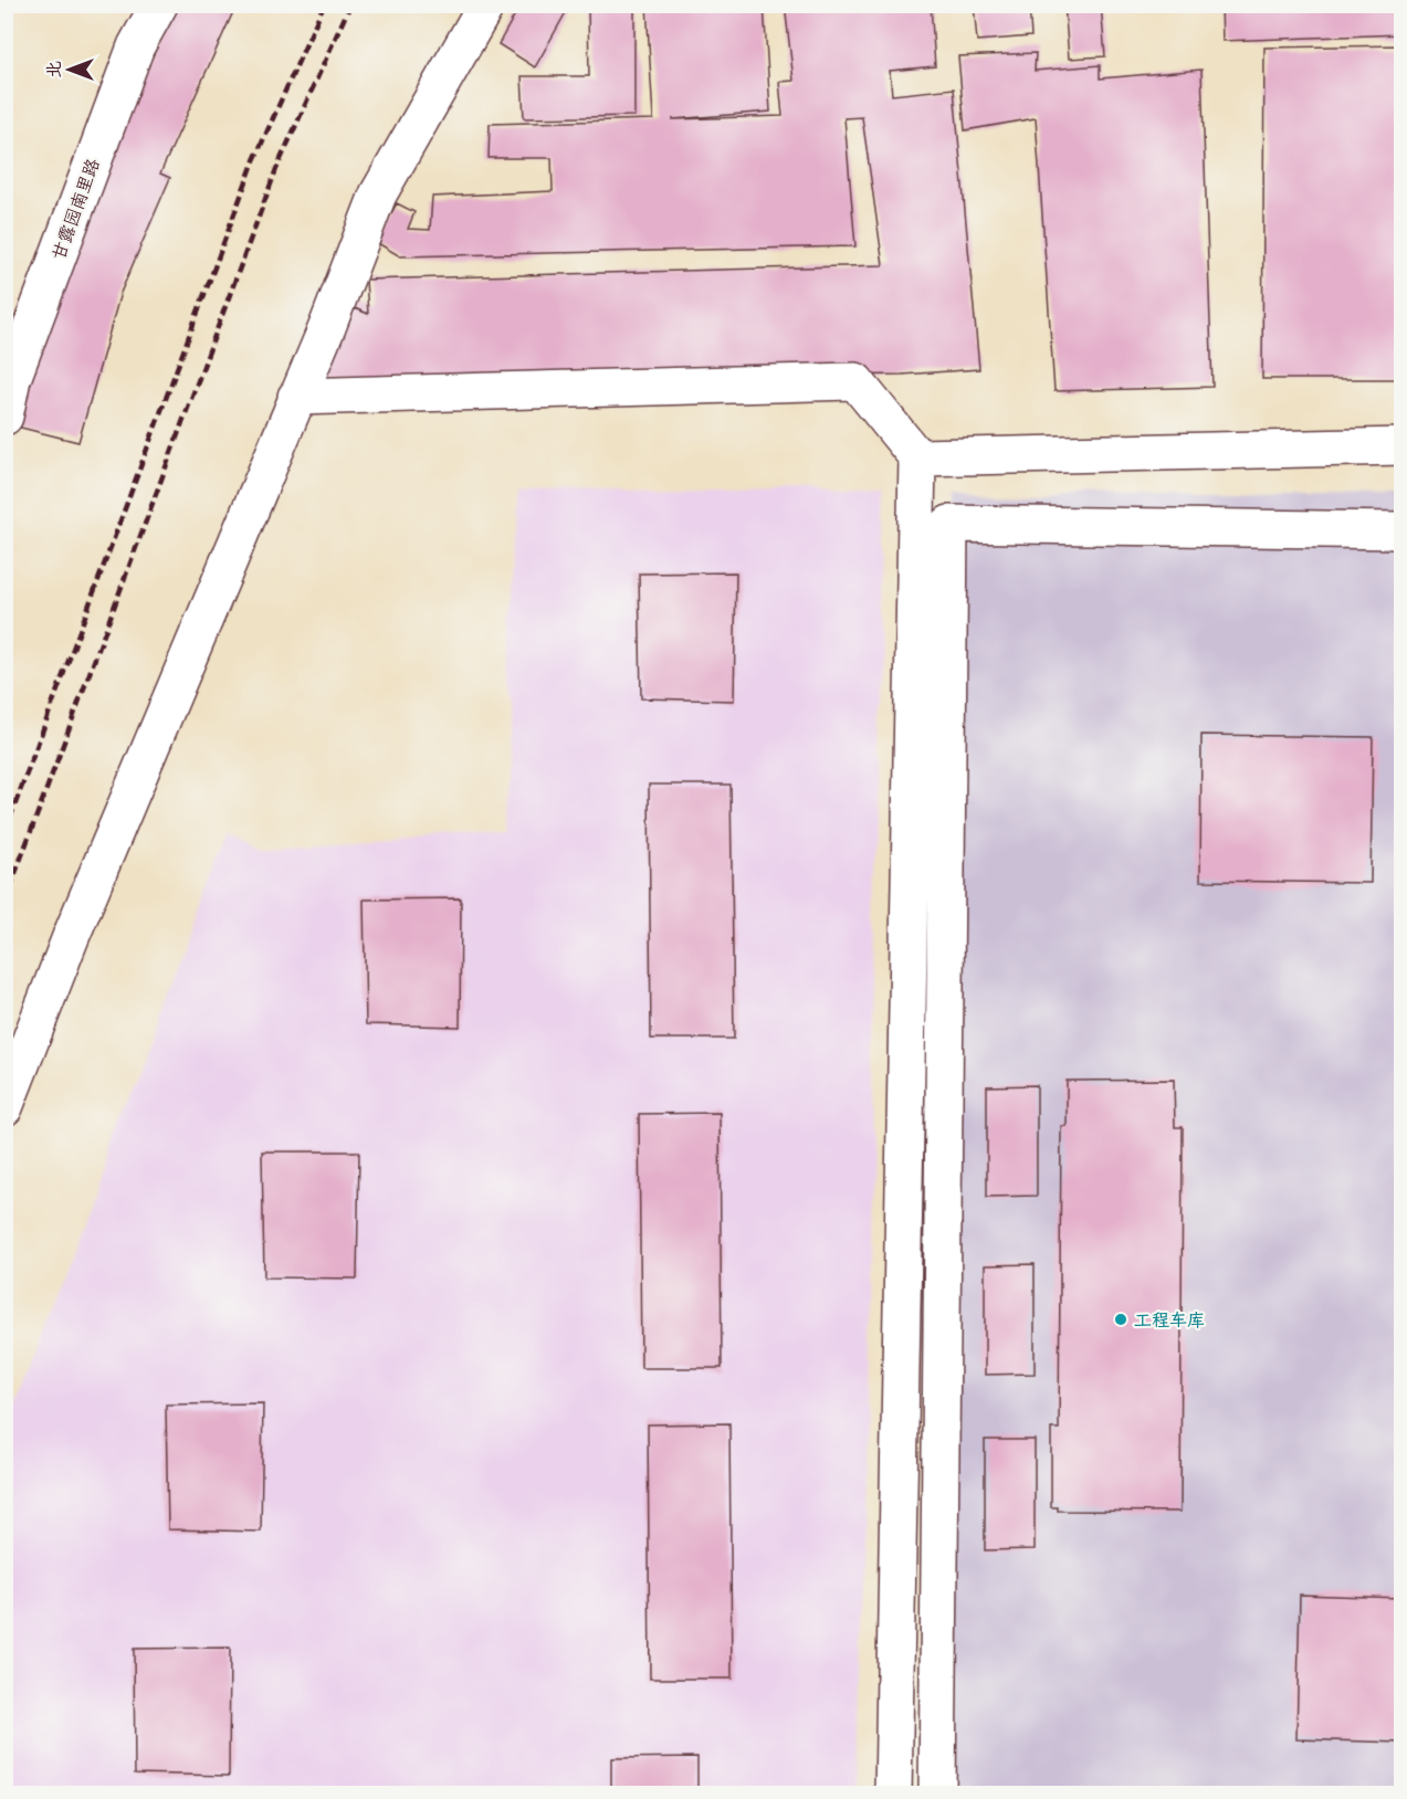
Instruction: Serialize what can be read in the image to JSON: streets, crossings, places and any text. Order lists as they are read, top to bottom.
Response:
{
  "streets": {
    "street": ["甘露园南里路"]
  },
  "places": ["工程车库"],
  "north": "left"
}
